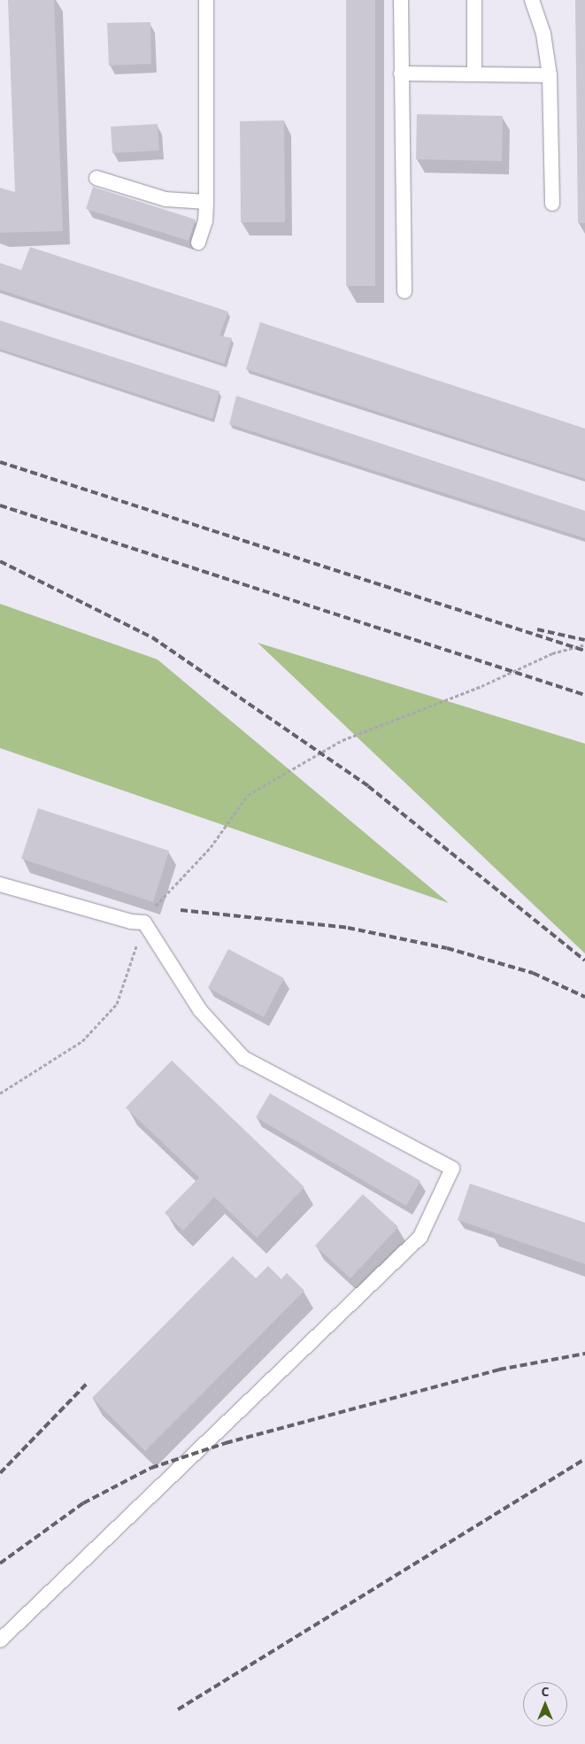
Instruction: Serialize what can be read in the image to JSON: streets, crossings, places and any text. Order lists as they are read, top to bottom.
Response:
{
  "north": "top"
}
